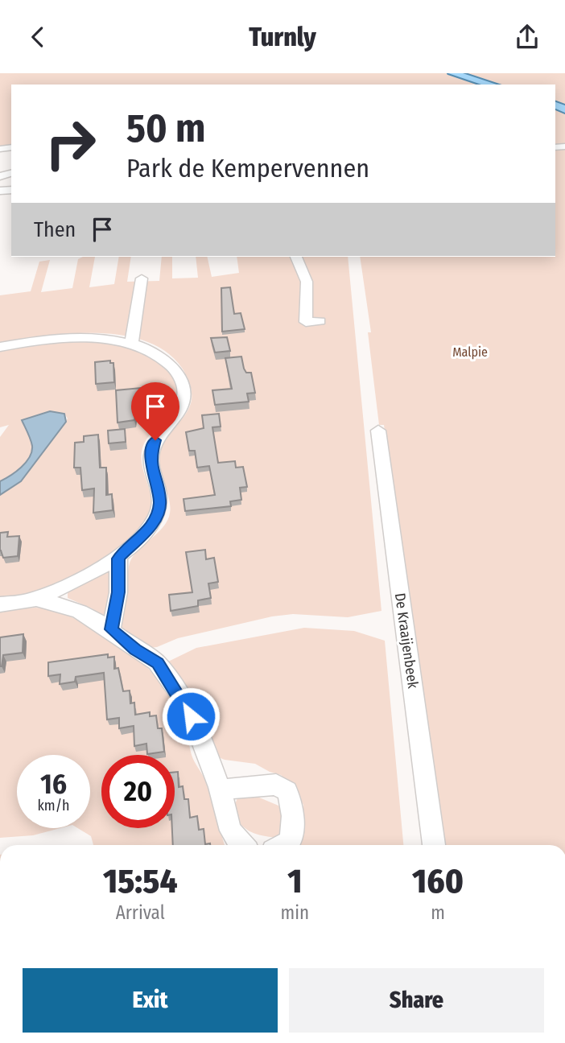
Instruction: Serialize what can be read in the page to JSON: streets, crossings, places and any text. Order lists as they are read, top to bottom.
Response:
{
  "streets": {
    "street": ["De Kraaijenbeek"]
  },
  "parks": ["Malpie"],
  "page": {
    "header": "Turnly",
    "turn": ["50 m", "Park de Kempervennen"],
    "then": "Then",
    "speed": "16 km/h",
    "limit": "20",
    "eta": [
      "15:54",
      "Arrival",
      "1",
      "min",
      "160",
      "m"
    ],
    "buttons": ["Exit", "Share"]
  }
}
